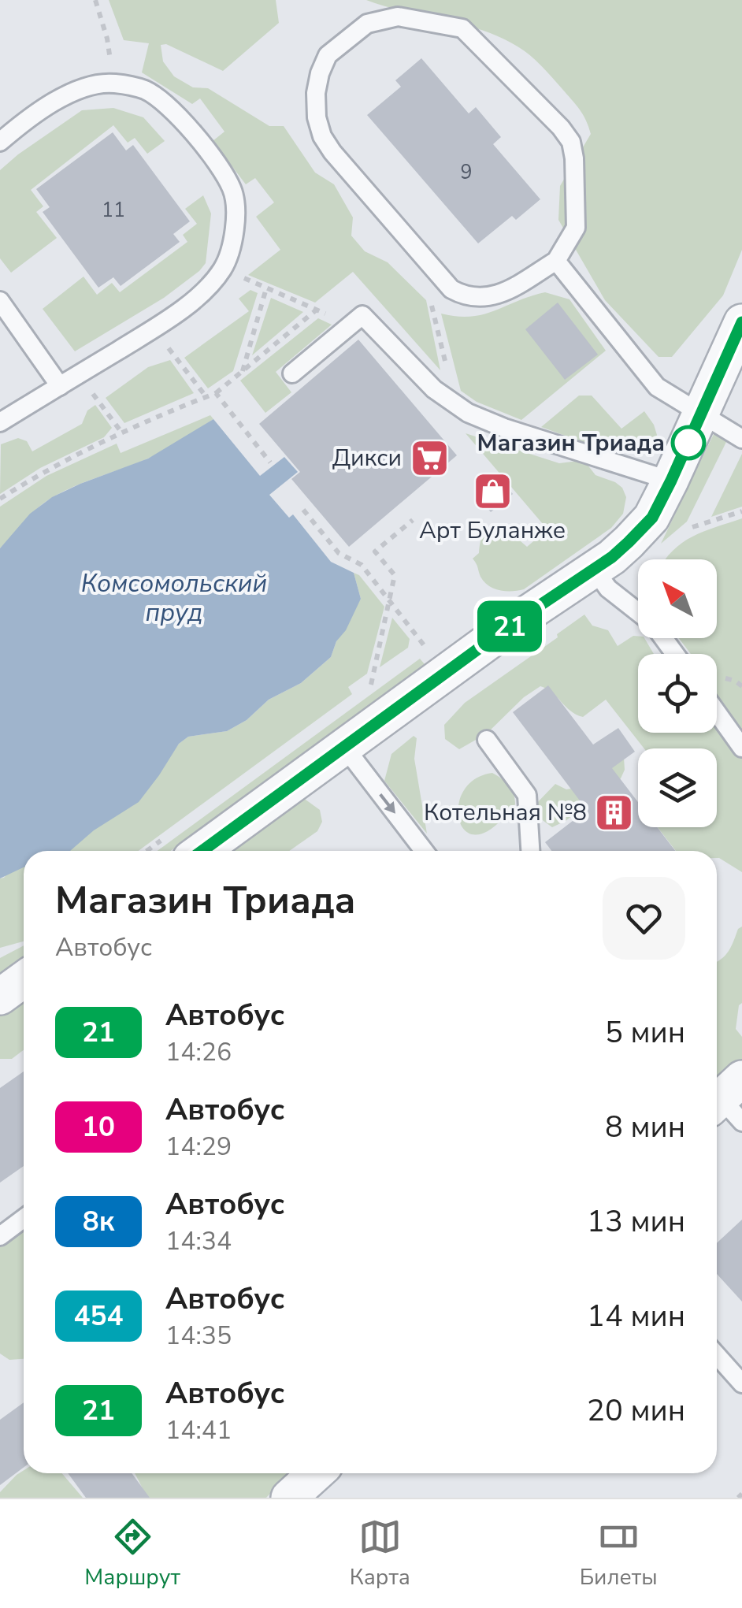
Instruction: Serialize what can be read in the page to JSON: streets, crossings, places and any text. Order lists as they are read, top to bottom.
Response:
{
  "water": ["Комсомольский пруд"],
  "places": {
    "other": ["Магазин Триада"],
    "supermarket": ["Дикси"],
    "shop": ["Арт Буланже"],
    "building": ["Котельная №8"]
  },
  "lines": ["bus line 21"],
  "house_numbers": ["9", "11"],
  "north": "top left",
  "page": {
    "on_map": "21",
    "heading": ["Магазин Триада", "Автобус"],
    "list": [
      {
        "mark": "21",
        "name": "Автобус",
        "note": "14:26",
        "value": "5 мин"
      },
      {
        "mark": "10",
        "name": "Автобус",
        "note": "14:29",
        "value": "8 мин"
      },
      {
        "mark": "8к",
        "name": "Автобус",
        "note": "14:34",
        "value": "13 мин"
      },
      {
        "mark": "454",
        "name": "Автобус",
        "note": "14:35",
        "value": "14 мин"
      },
      {
        "mark": "21",
        "name": "Автобус",
        "note": "14:41",
        "value": "20 мин"
      }
    ],
    "tabs": ["Маршрут", "Карта", "Билеты"]
  }
}
